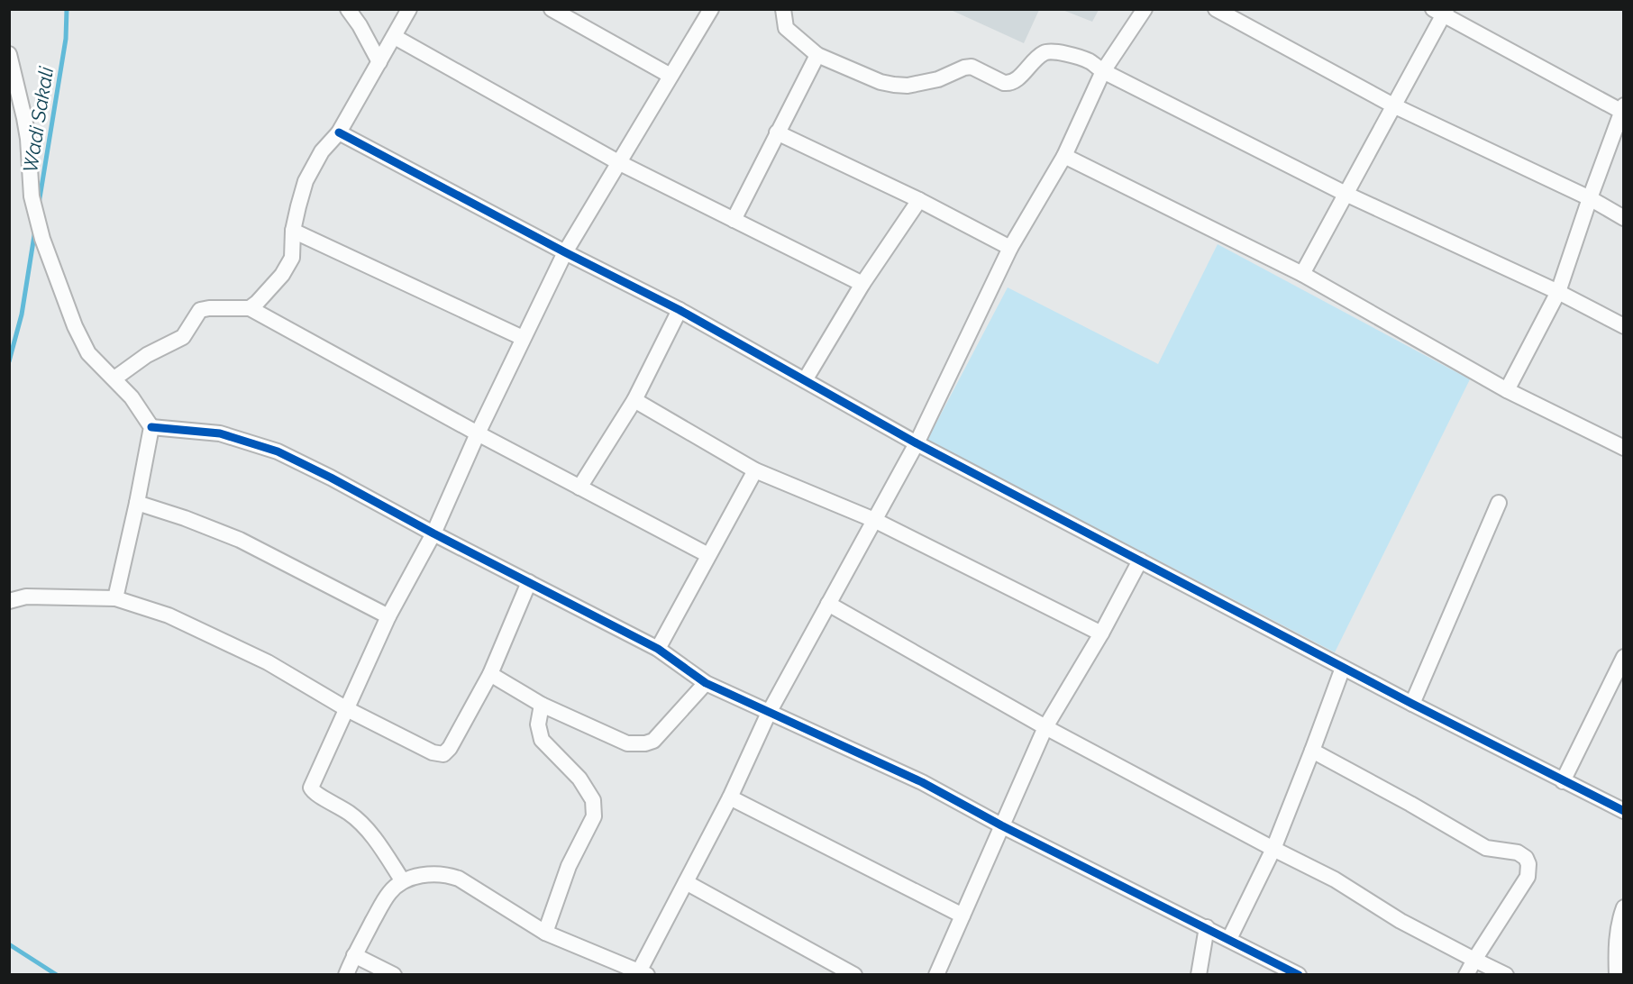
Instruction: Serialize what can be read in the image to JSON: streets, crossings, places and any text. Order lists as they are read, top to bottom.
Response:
{
  "water": ["Wadi Sakali"]
}
